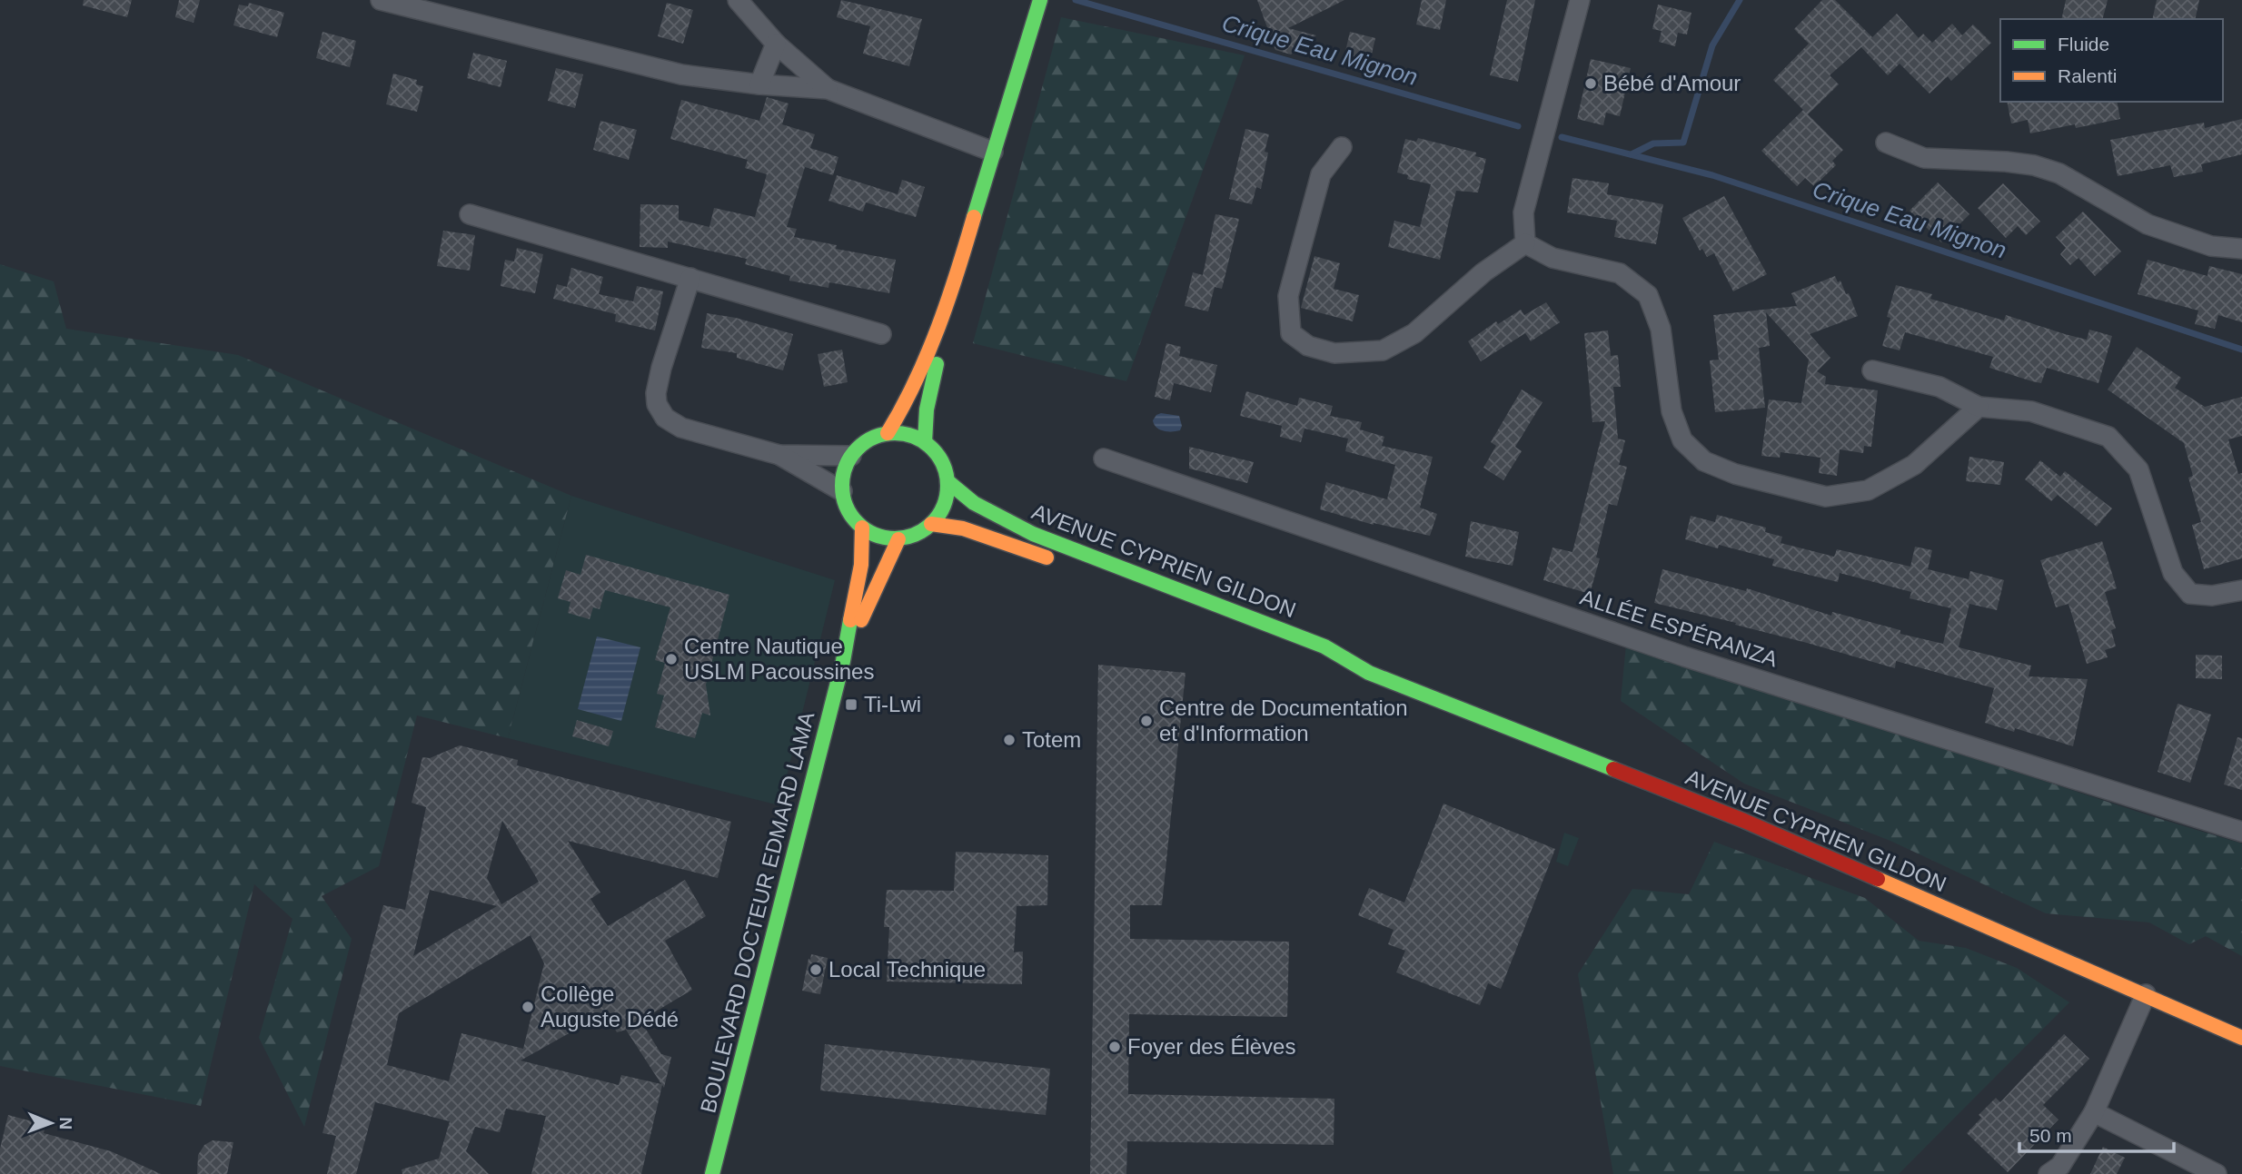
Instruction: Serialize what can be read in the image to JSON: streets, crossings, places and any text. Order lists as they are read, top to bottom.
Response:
{
  "streets": {
    "street": ["AVENUE CYPRIEN GILDON", "ALLÉE ESPÉRANZA", "BOULEVARD DOCTEUR EDMARD LAMA"]
  },
  "crossings": [
    ["AVENUE CYPRIEN GILDON", "BOULEVARD DOCTEUR EDMARD LAMA"]
  ],
  "water": ["Crique Eau Mignon"],
  "places": {
    "other": [
      "Bébé d'Amour",
      "Centre Nautique USLM Pacoussines",
      "Centre de Documentation et d'Information",
      "Totem",
      "Local Technique",
      "Collège Auguste Dédé",
      "Foyer des Élèves"
    ],
    "transit": ["Ti-Lwi"]
  },
  "legend": ["Fluide", "Ralenti"],
  "scale_bar": "50 m",
  "north": "right"
}
